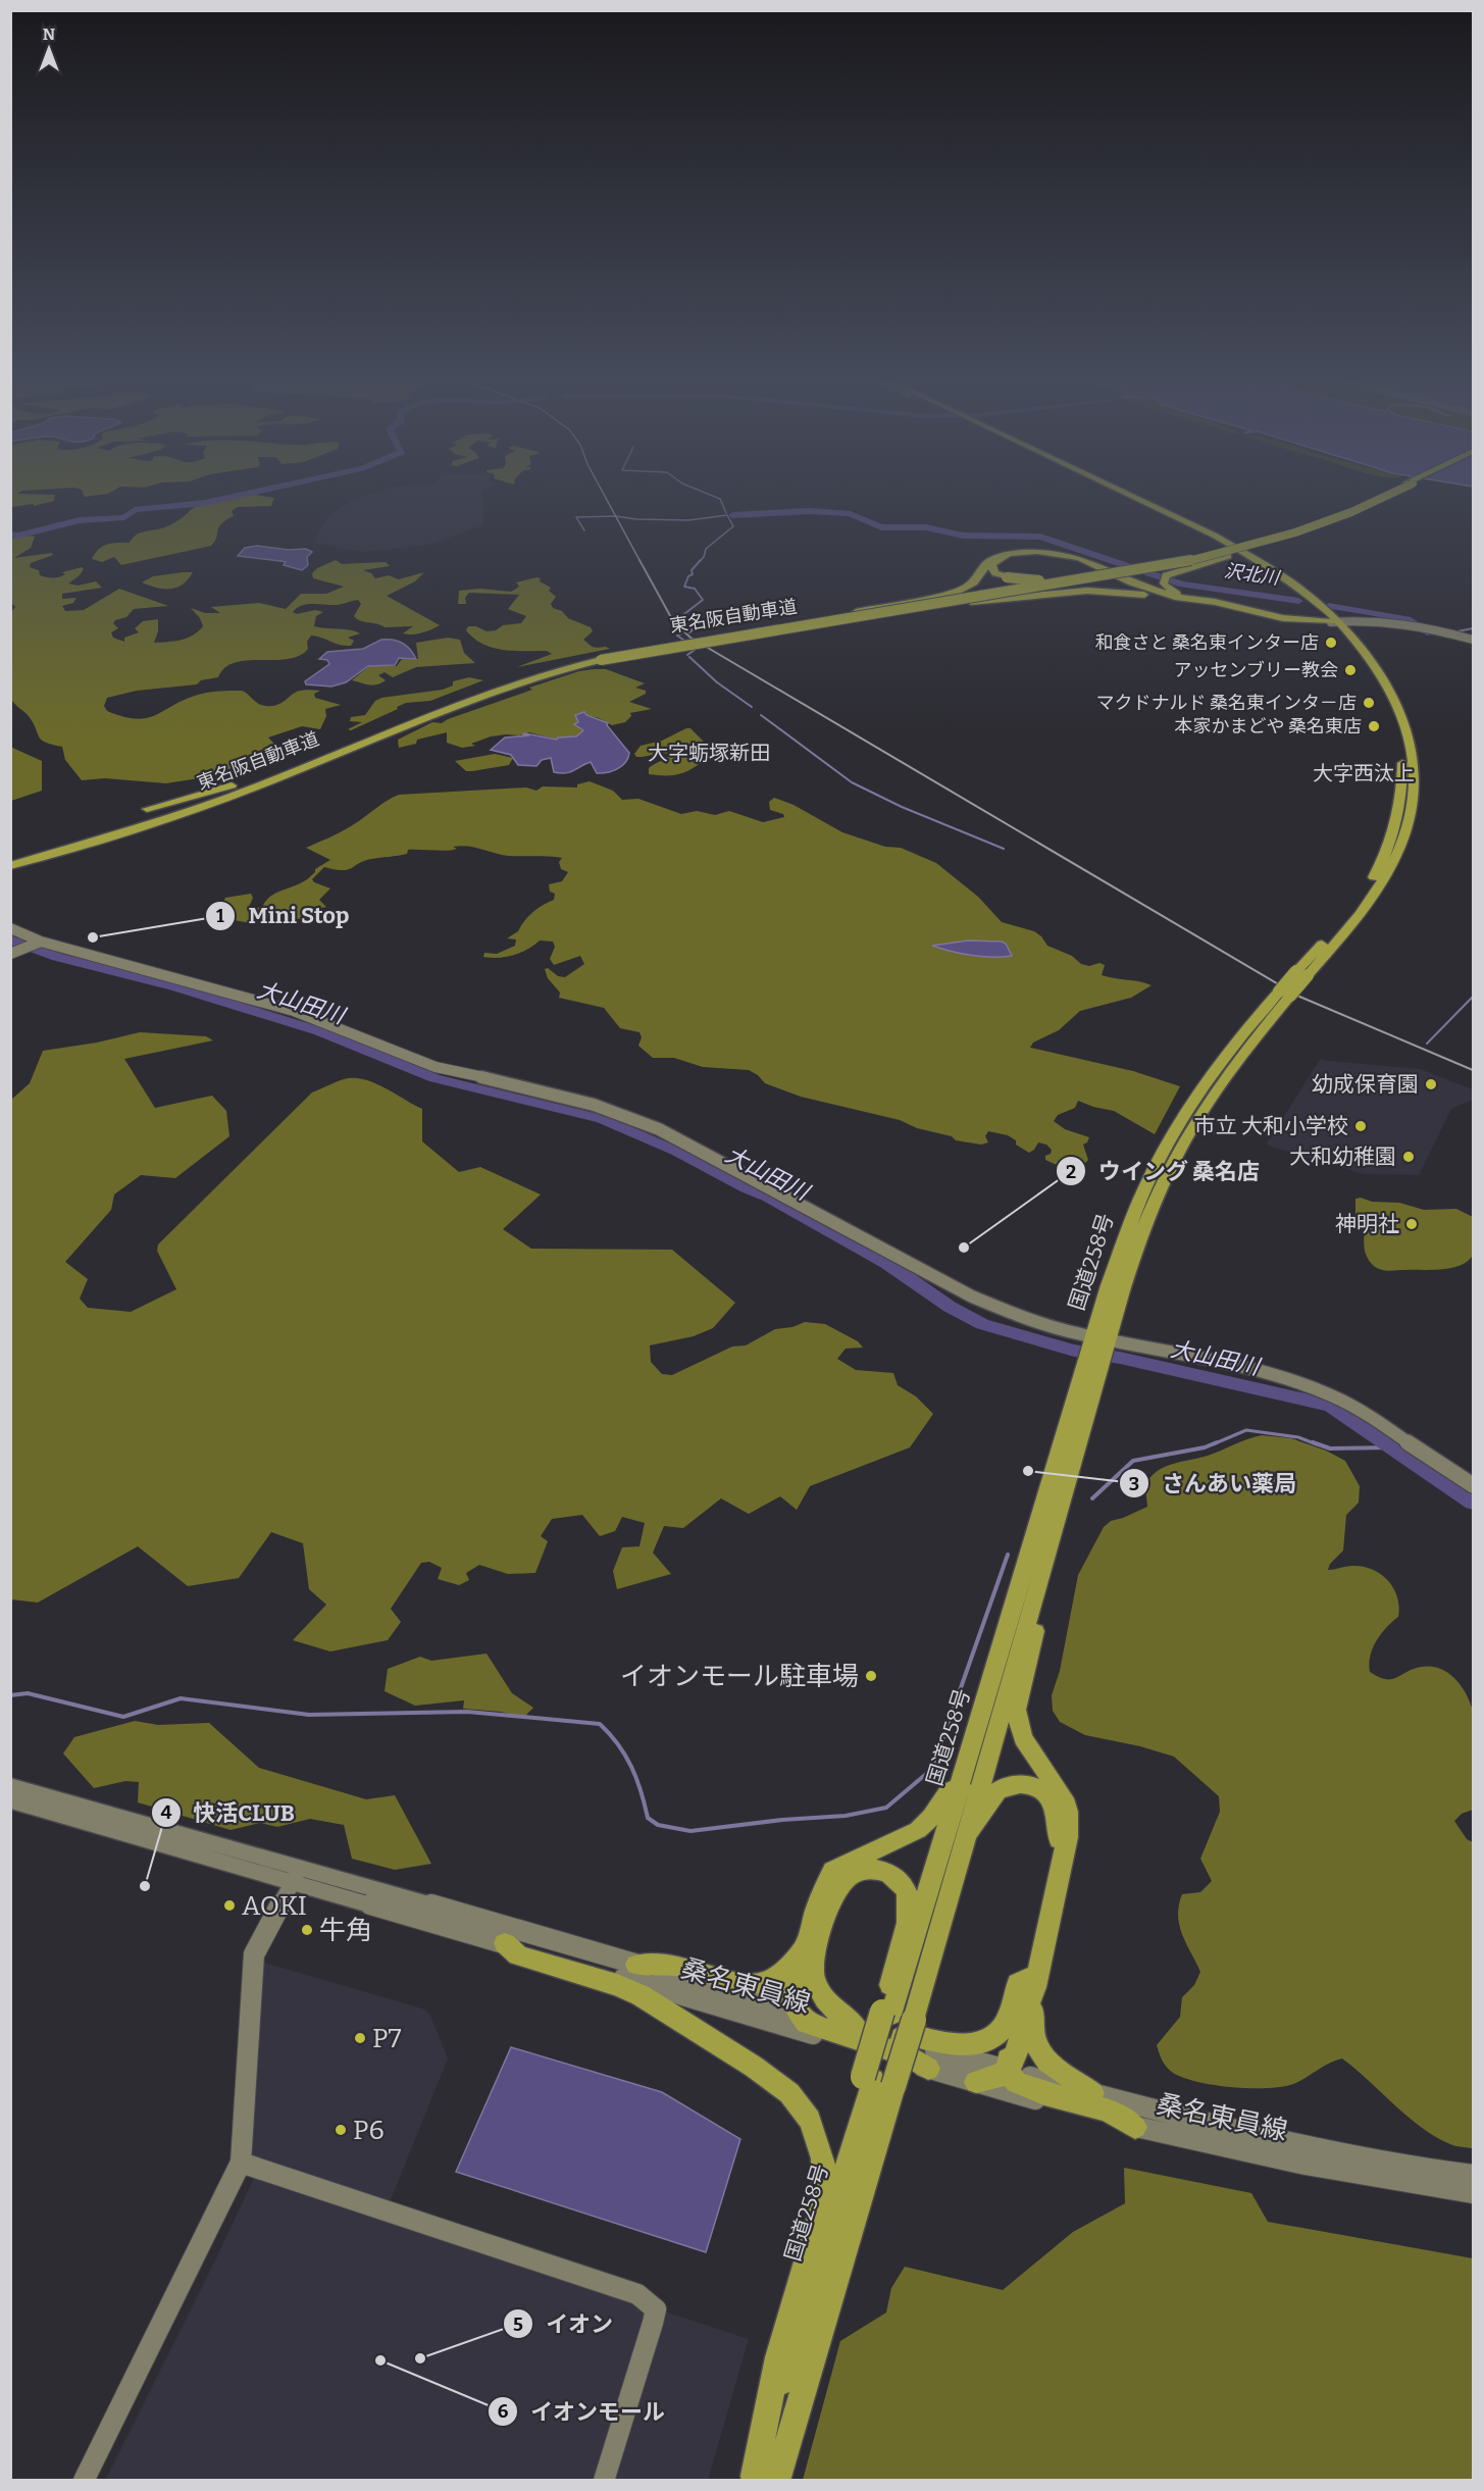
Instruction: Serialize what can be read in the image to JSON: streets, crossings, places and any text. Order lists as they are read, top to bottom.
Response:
{
  "streets": {
    "highway": ["東名阪自動車道", "国道258号"],
    "street": ["桑名東員線"]
  },
  "districts": ["大字蛎塚新田", "大字西汰上"],
  "water": ["沢北川", "大山田川"],
  "places": [
    "和食さと 桑名東インター店",
    "アッセンブリー教会",
    "マクドナルド 桑名東インタ－店",
    "本家かまどや 桑名東店",
    "Mini Stop",
    "幼成保育園",
    "市立 大和小学校",
    "大和幼稚園",
    "神明社",
    "ウイング 桑名店",
    "さんあい薬局",
    "イオンモール駐車場",
    "快活CLUB",
    "AOKI",
    "牛角",
    "P7",
    "P6",
    "イオン",
    "イオンモール"
  ],
  "north": "top"
}
